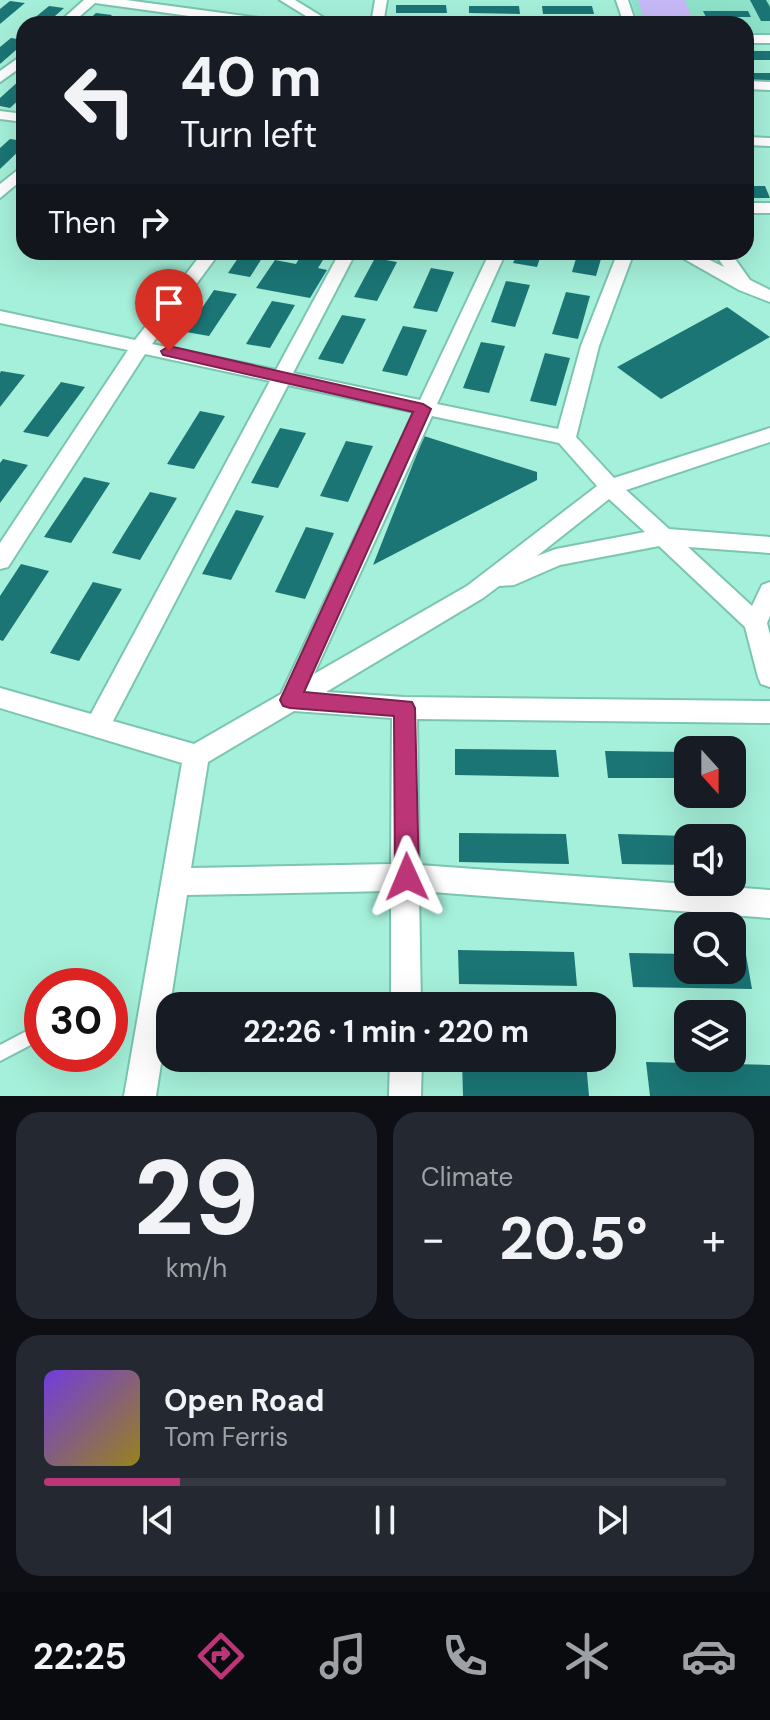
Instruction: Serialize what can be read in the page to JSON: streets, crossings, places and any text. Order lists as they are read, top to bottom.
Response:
{
  "north": "bottom",
  "page": {
    "turn": ["40 m", "Turn left"],
    "then": "Then",
    "limit": "30",
    "trip": "22:26 · 1 min · 220 m",
    "tile": [
      ["29", "km/h"],
      "Climate"
    ],
    "heat": ["−", "20.5°", "+"],
    "song": ["Open Road", "Tom Ferris"],
    "tabs": "22:25"
  }
}
